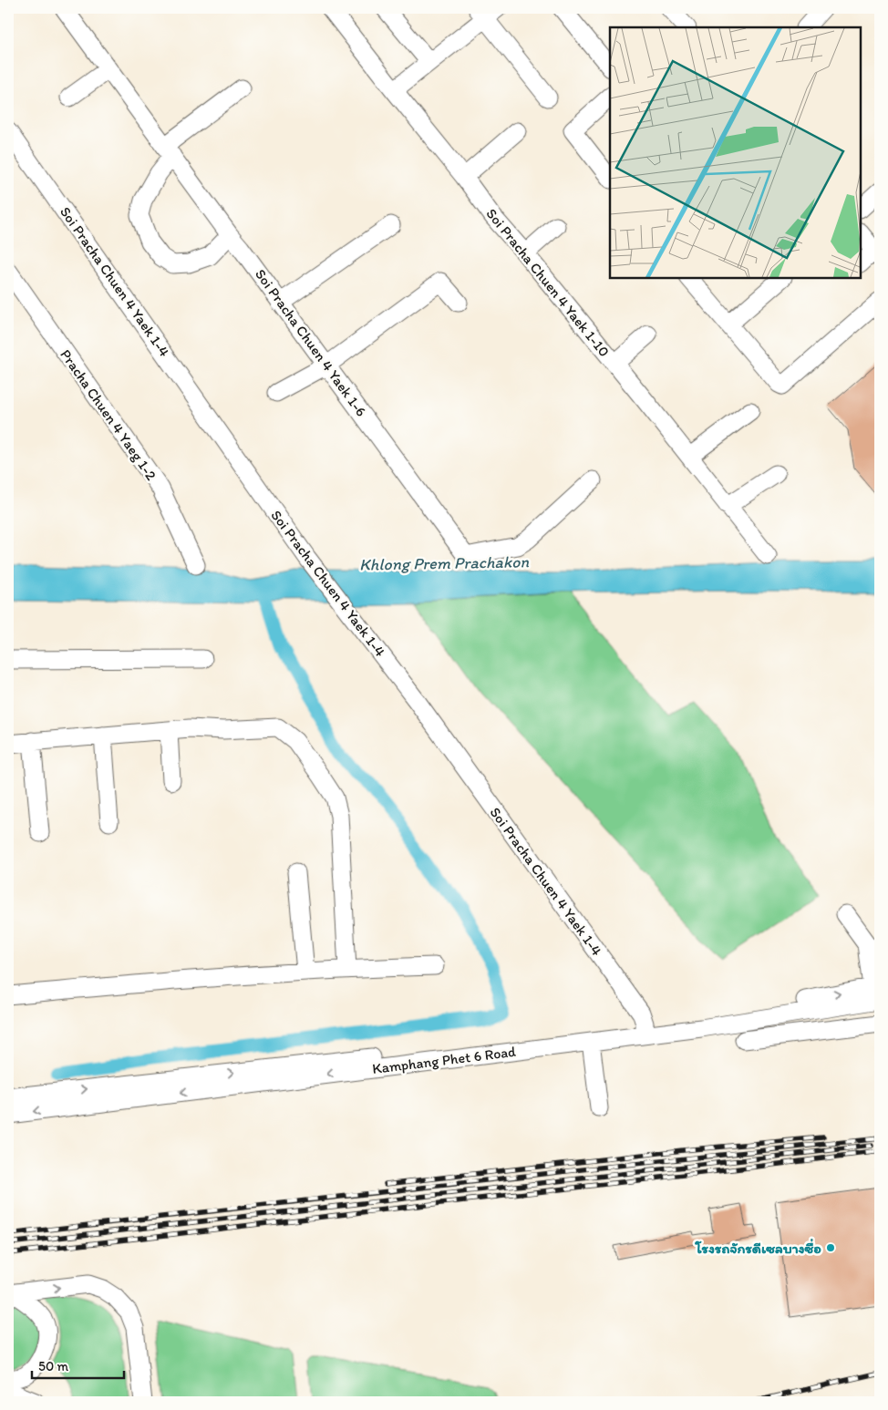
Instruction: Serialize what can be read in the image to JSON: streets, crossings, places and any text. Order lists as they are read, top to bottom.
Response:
{
  "streets": {
    "street": [
      "Soi Pracha Chuen 4 Yaek 1-4",
      "Soi Pracha Chuen 4 Yaek 1-10",
      "Soi Pracha Chuen 4 Yaek 1-6",
      "Pracha Chuen 4 Yaeg 1-2",
      "Kamphang Phet 6 Road"
    ]
  },
  "crossings": [
    ["Soi Pracha Chuen 4 Yaek 1-4", "Kamphang Phet 6 Road"]
  ],
  "water": ["Khlong Prem Prachakon"],
  "places": ["โรงรถจักรดีเซลบางซื่อ"],
  "scale_bar": "50 m"
}
